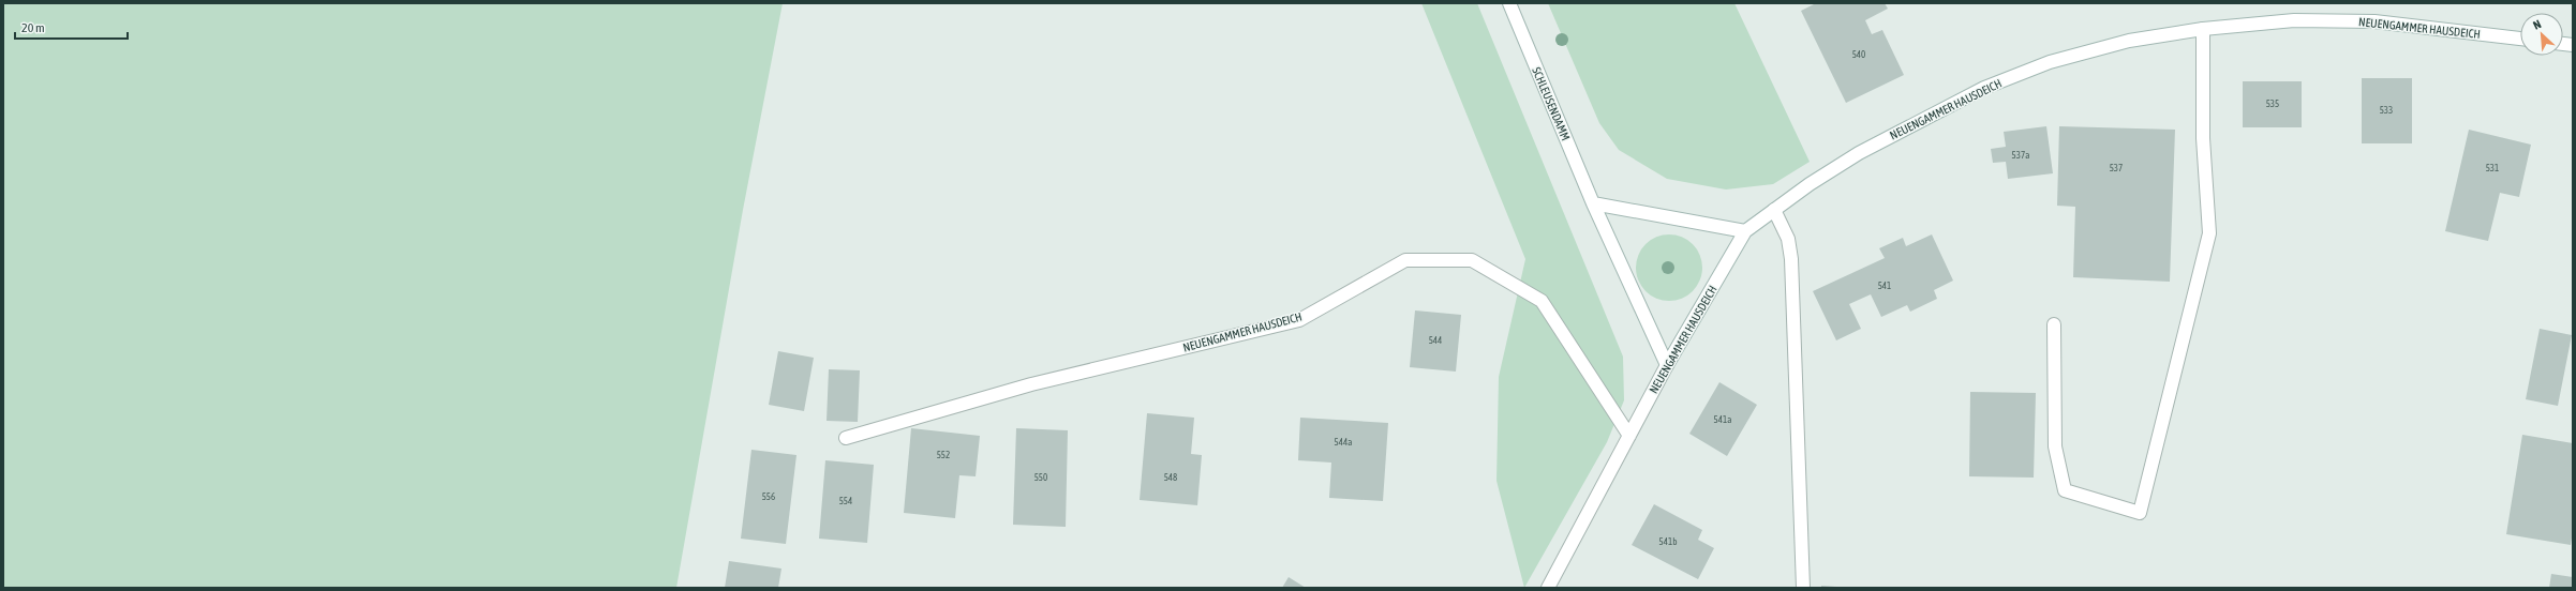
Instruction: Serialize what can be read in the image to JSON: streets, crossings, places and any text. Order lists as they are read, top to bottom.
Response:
{
  "streets": {
    "street": ["NEUENGAMMER HAUSDEICH", "SCHLEUSENDAMM"]
  },
  "crossings": [
    ["NEUENGAMMER HAUSDEICH", "SCHLEUSENDAMM"]
  ],
  "house_numbers": [
    "540",
    "535",
    "533",
    "537a",
    "537",
    "531",
    "541",
    "544",
    "541a",
    "544a",
    "552",
    "550",
    "548",
    "556",
    "554",
    "541b"
  ],
  "scale_bar": "20 m",
  "north": "top left"
}
